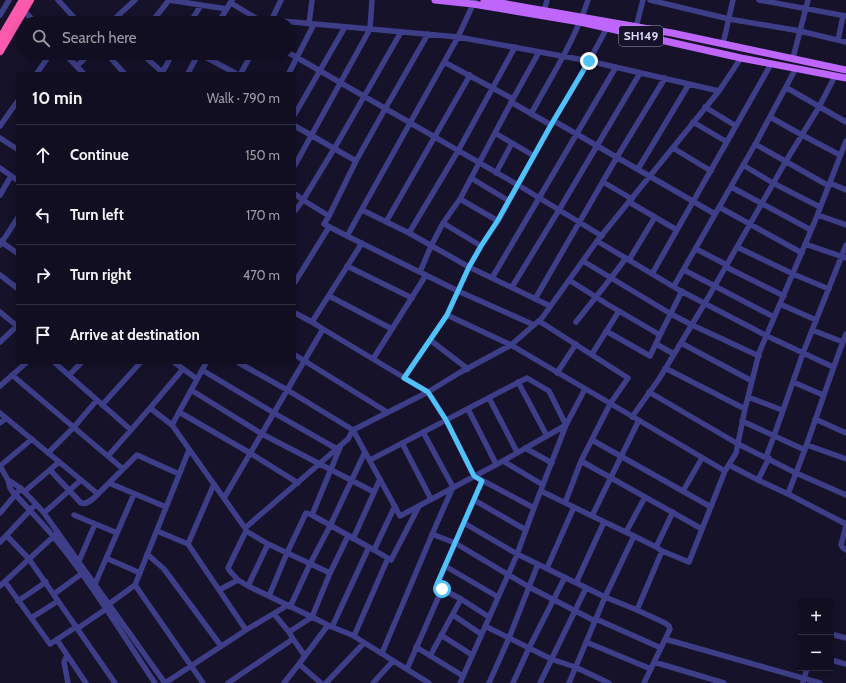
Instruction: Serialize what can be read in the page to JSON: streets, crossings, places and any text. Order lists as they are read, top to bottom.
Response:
{
  "streets": {
    "main road": ["SH149"]
  },
  "page": {
    "search": "Search here",
    "heading": ["10 min", "Walk · 790 m"],
    "list": [
      ["Continue", "150 m"],
      ["Turn left", "170 m"],
      ["Turn right", "470 m"],
      "Arrive at destination"
    ],
    "map_buttons": ["+", "−"]
  }
}
